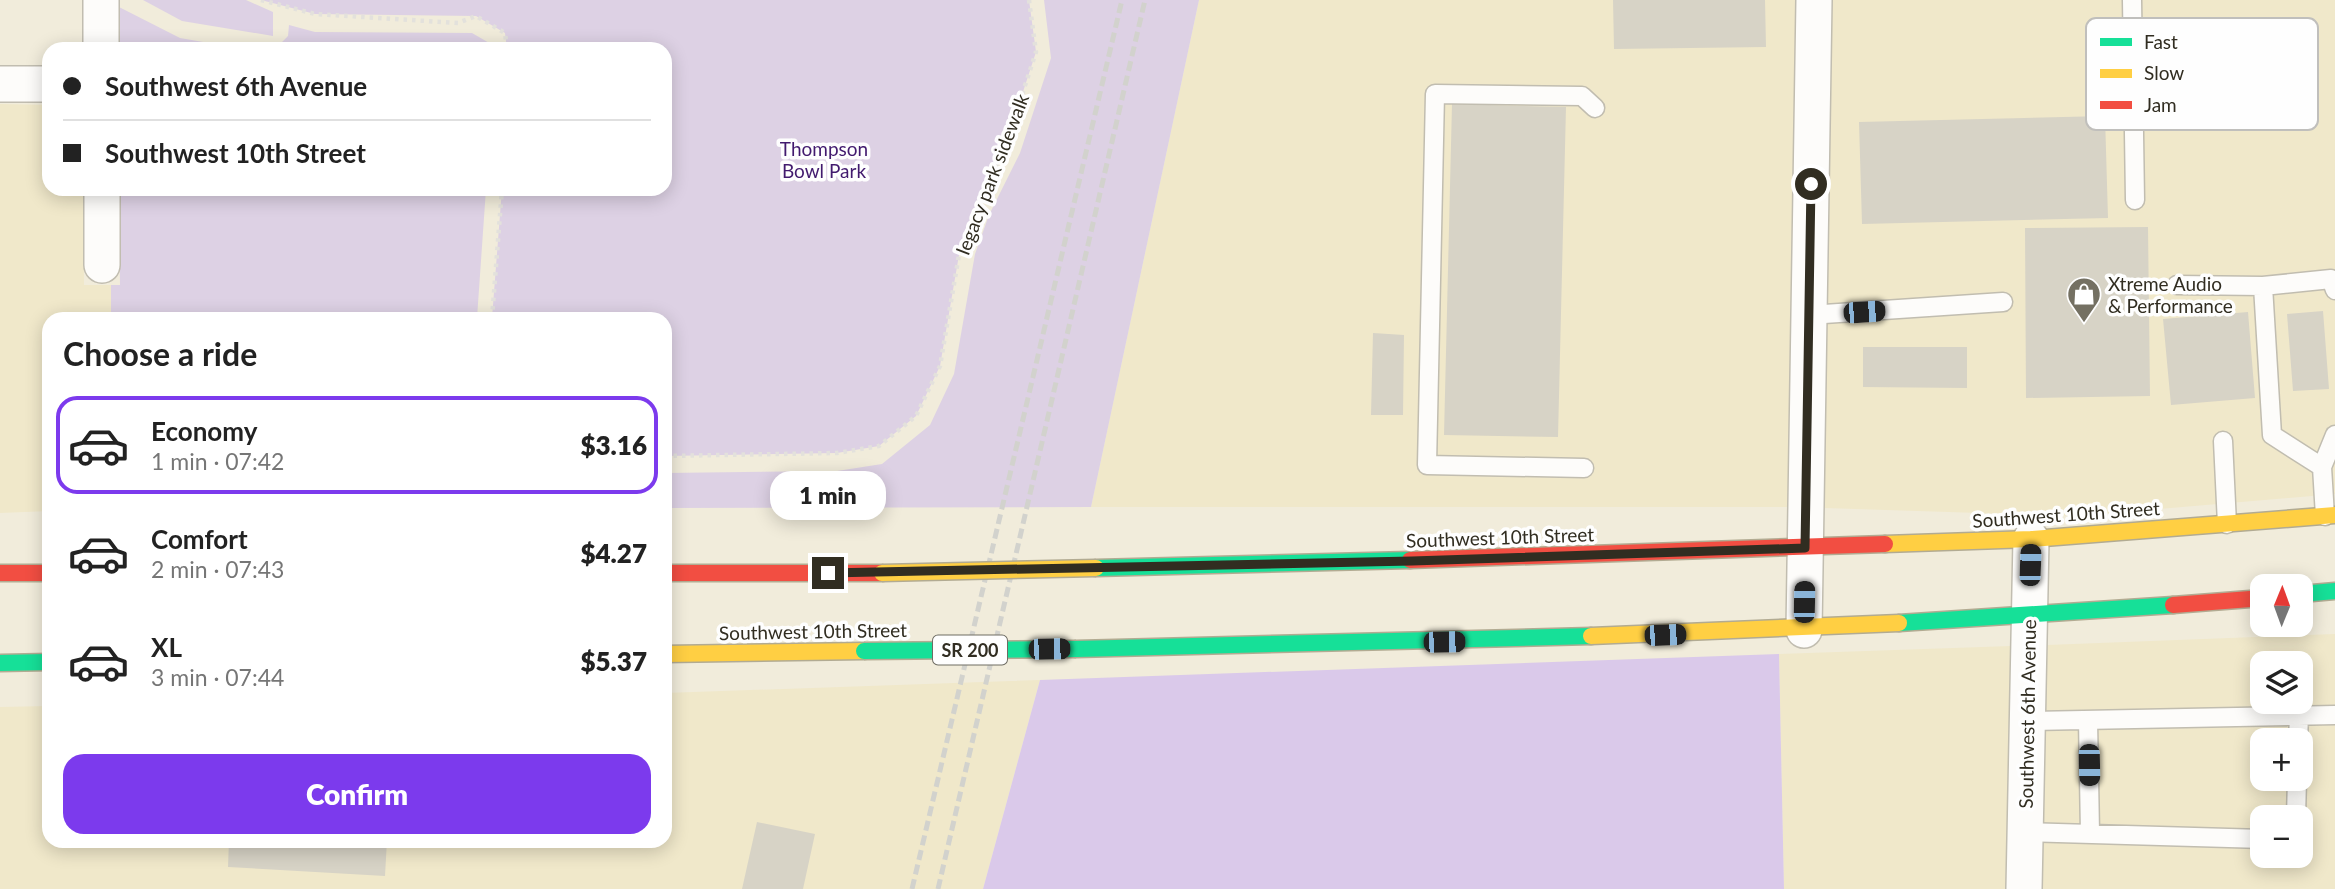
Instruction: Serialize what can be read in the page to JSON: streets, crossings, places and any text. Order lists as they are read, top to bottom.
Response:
{
  "streets": {
    "main road": ["Southwest 10th Street", "SR 200"],
    "street": ["Southwest 6th Avenue"],
    "path": ["legacy park sidewalk"]
  },
  "crossings": [
    ["Southwest 10th Street", "Southwest 6th Avenue"]
  ],
  "parks": ["Thompson Bowl Park"],
  "places": {
    "shop": ["Xtreme Audio & Performance"]
  },
  "legend": ["Fast", "Slow", "Jam"],
  "north": "top",
  "page": {
    "banner": ["Southwest 6th Avenue", "Southwest 10th Street"],
    "heading": "Choose a ride",
    "list": [
      {
        "name": "Economy",
        "note": "1 min · 07:42",
        "value": "$3.16"
      },
      {
        "name": "Comfort",
        "note": "2 min · 07:43",
        "value": "$4.27"
      },
      {
        "name": "XL",
        "note": "3 min · 07:44",
        "value": "$5.37"
      }
    ],
    "bubble": "1 min",
    "map_buttons": ["+", "−"],
    "buttons": "Confirm"
  }
}
